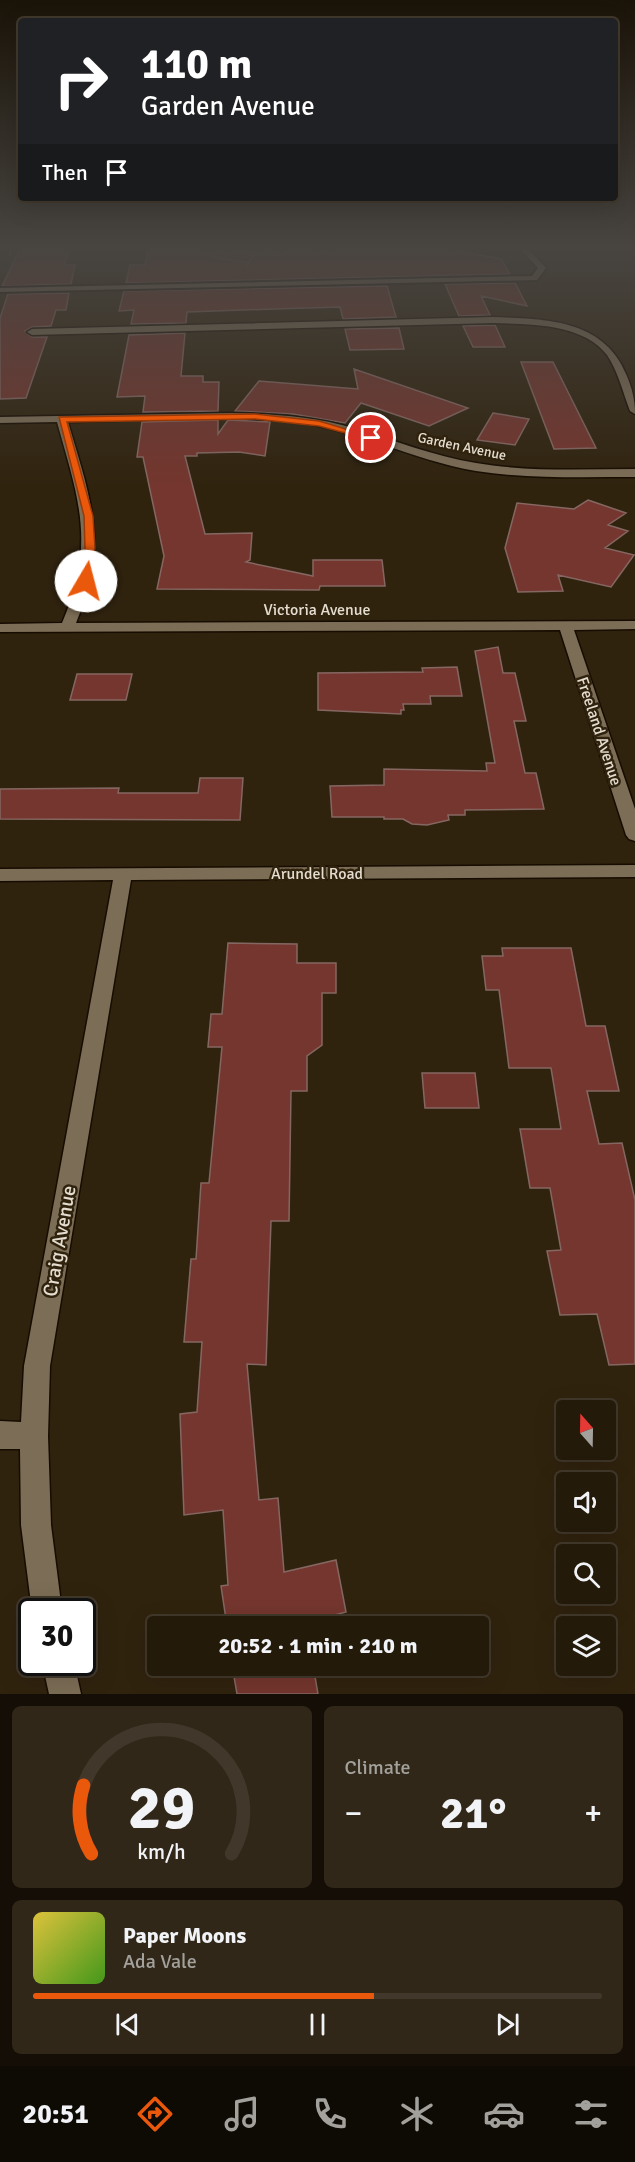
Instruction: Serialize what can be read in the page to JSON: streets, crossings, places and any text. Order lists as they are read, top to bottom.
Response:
{
  "streets": {
    "street": [
      "Garden Avenue",
      "Victoria Avenue",
      "Freeland Avenue",
      "Arundel Road",
      "Craig Avenue"
    ]
  },
  "crossings": [
    ["Victoria Avenue", "Freeland Avenue"],
    ["Arundel Road", "Craig Avenue"]
  ],
  "north": "top",
  "page": {
    "turn": ["110 m", "Garden Avenue"],
    "then": "Then",
    "limit": "30",
    "trip": "20:52 · 1 min · 210 m",
    "tile": "Climate",
    "heat": ["−", "21°", "+"],
    "song": ["Paper Moons", "Ada Vale"],
    "tabs": "20:51",
    "gauge": ["29", "km/h"]
  }
}
